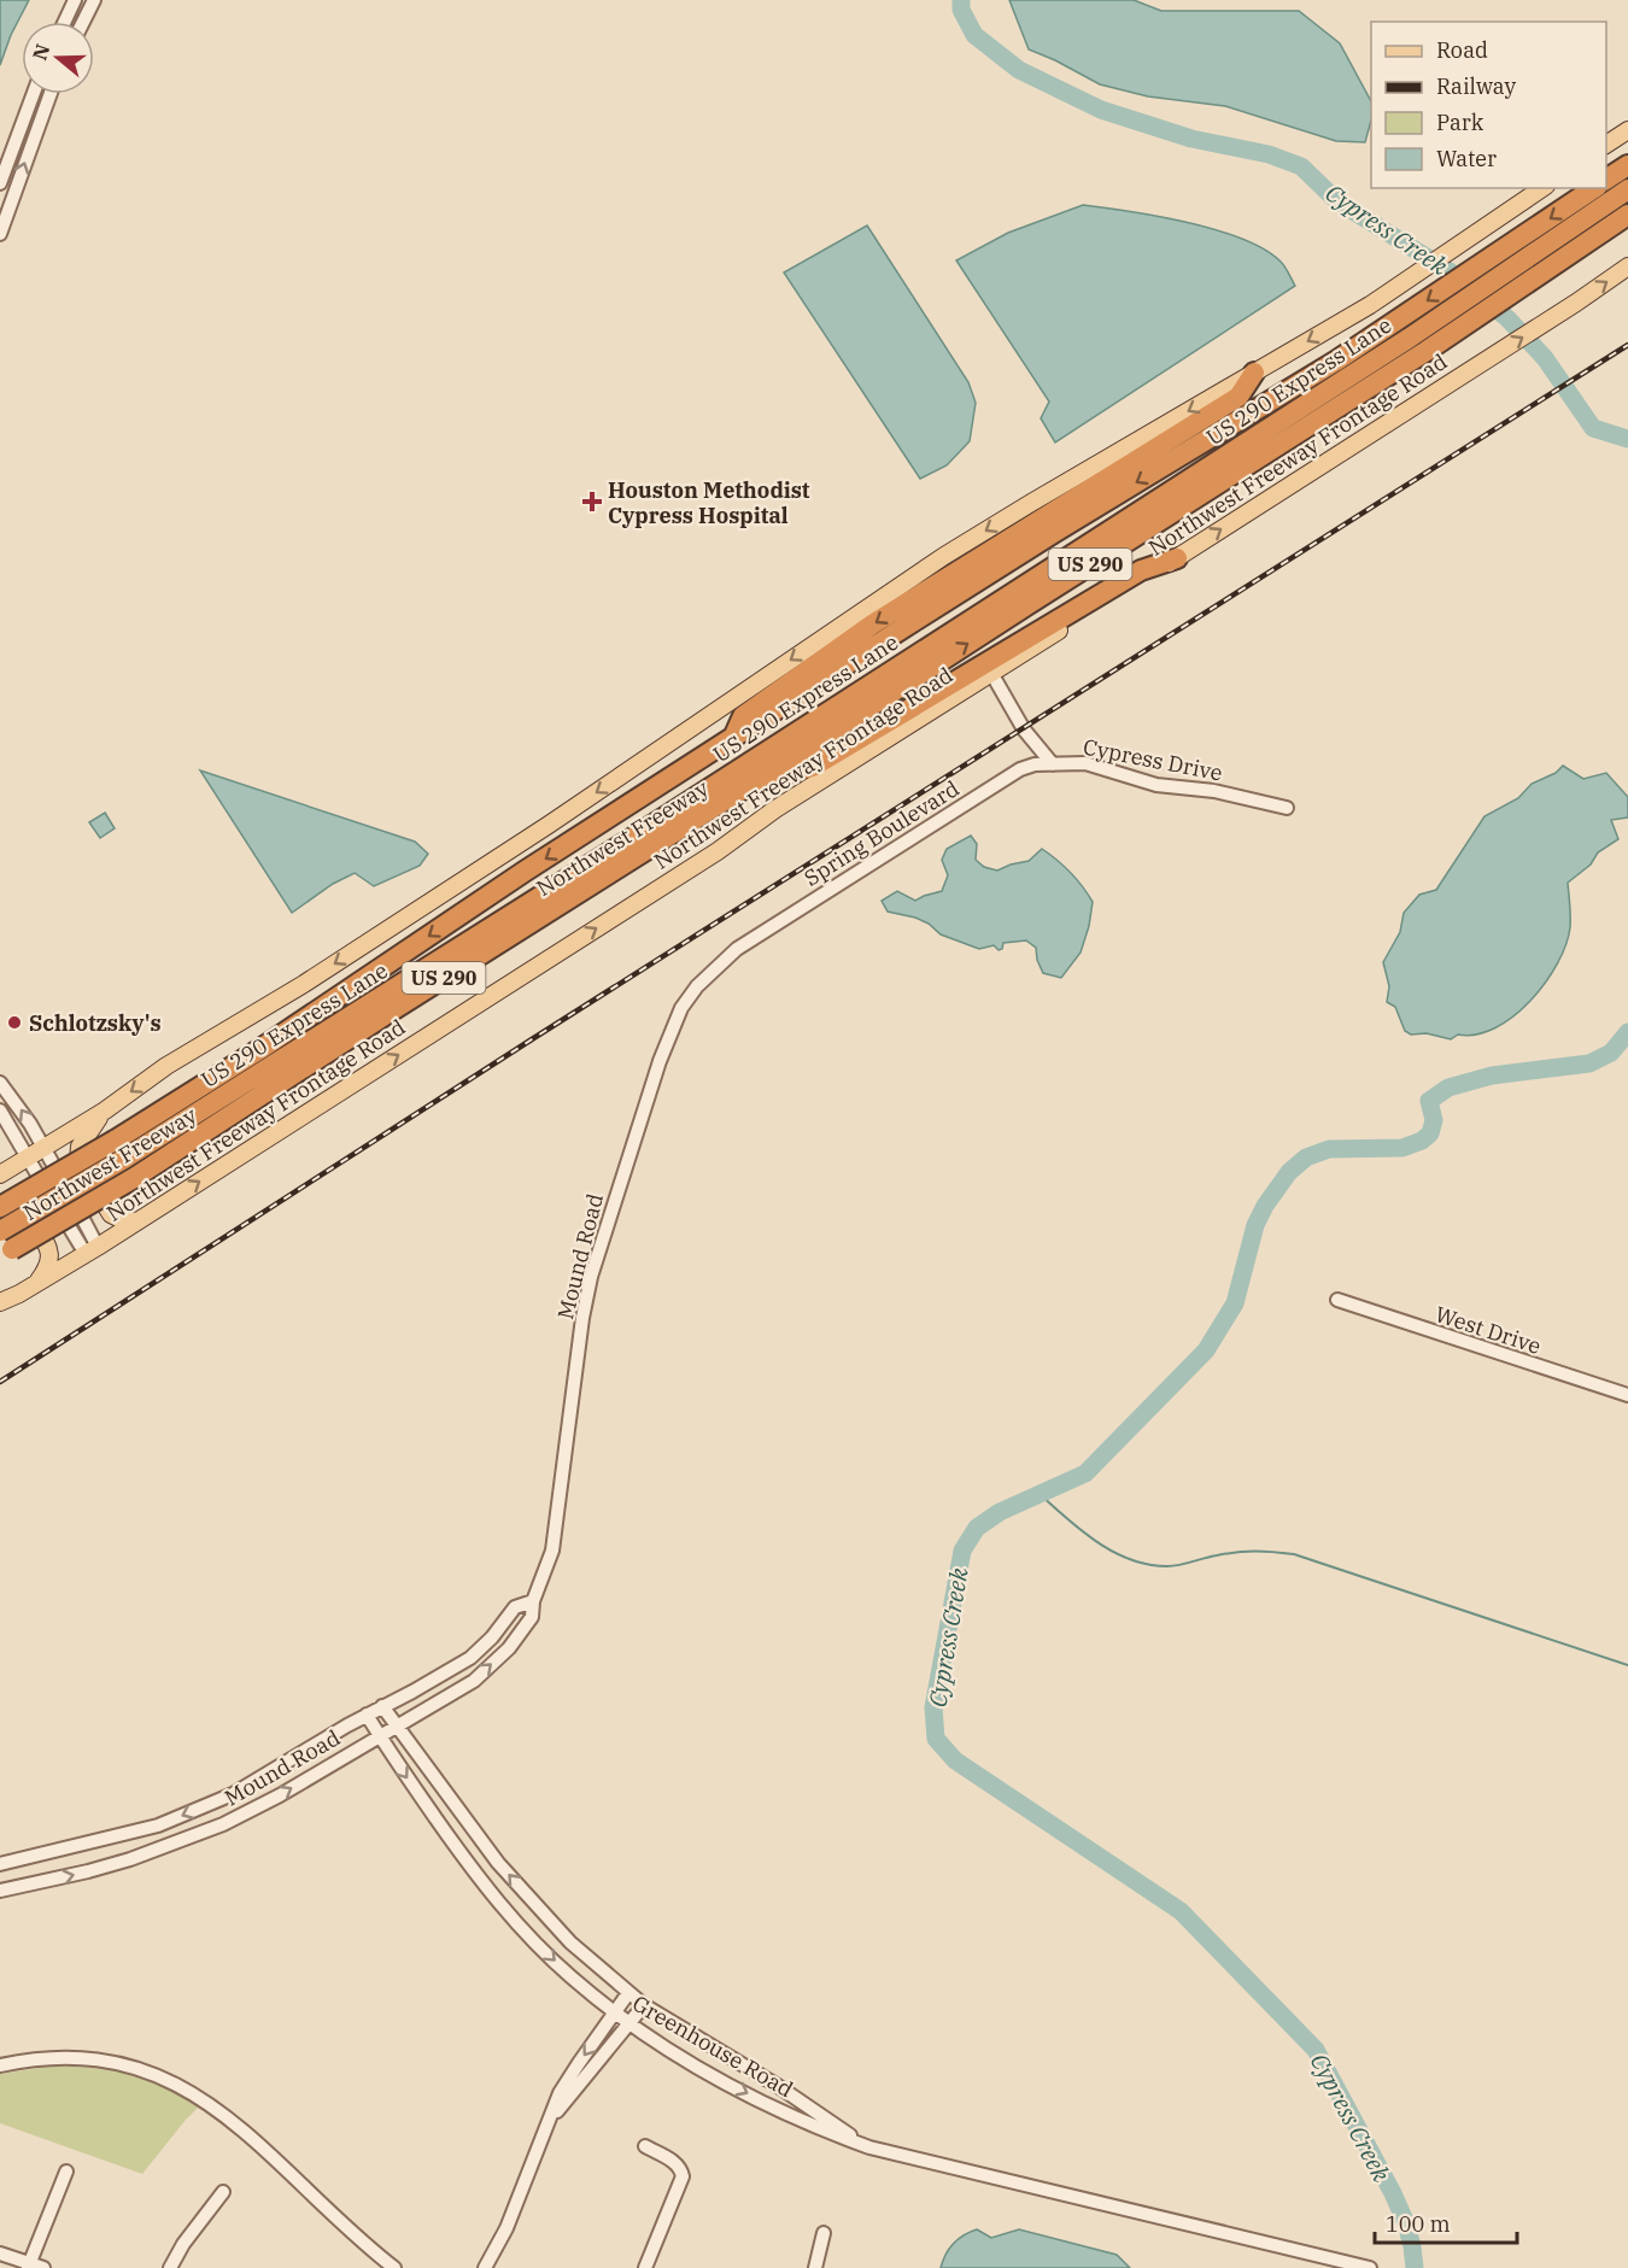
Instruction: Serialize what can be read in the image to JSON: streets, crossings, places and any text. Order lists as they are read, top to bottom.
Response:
{
  "streets": {
    "highway": ["US 290 Express Lane", "US 290", "Northwest Freeway"],
    "main road": ["Northwest Freeway Frontage Road"],
    "street": [
      "Cypress Drive",
      "Spring Boulevard",
      "Mound Road",
      "West Drive",
      "Greenhouse Road"
    ]
  },
  "crossings": [
    ["US 290 Express Lane", "Northwest Freeway"],
    ["Cypress Drive", "Spring Boulevard"],
    ["Spring Boulevard", "Mound Road"],
    ["Mound Road", "Greenhouse Road"]
  ],
  "water": ["Cypress Creek"],
  "places": {
    "health": ["Houston Methodist Cypress Hospital"],
    "other": ["Schlotzsky's"]
  },
  "legend": [
    "Road",
    "Railway",
    "Park",
    "Water"
  ],
  "scale_bar": "100 m",
  "north": "left"
}
